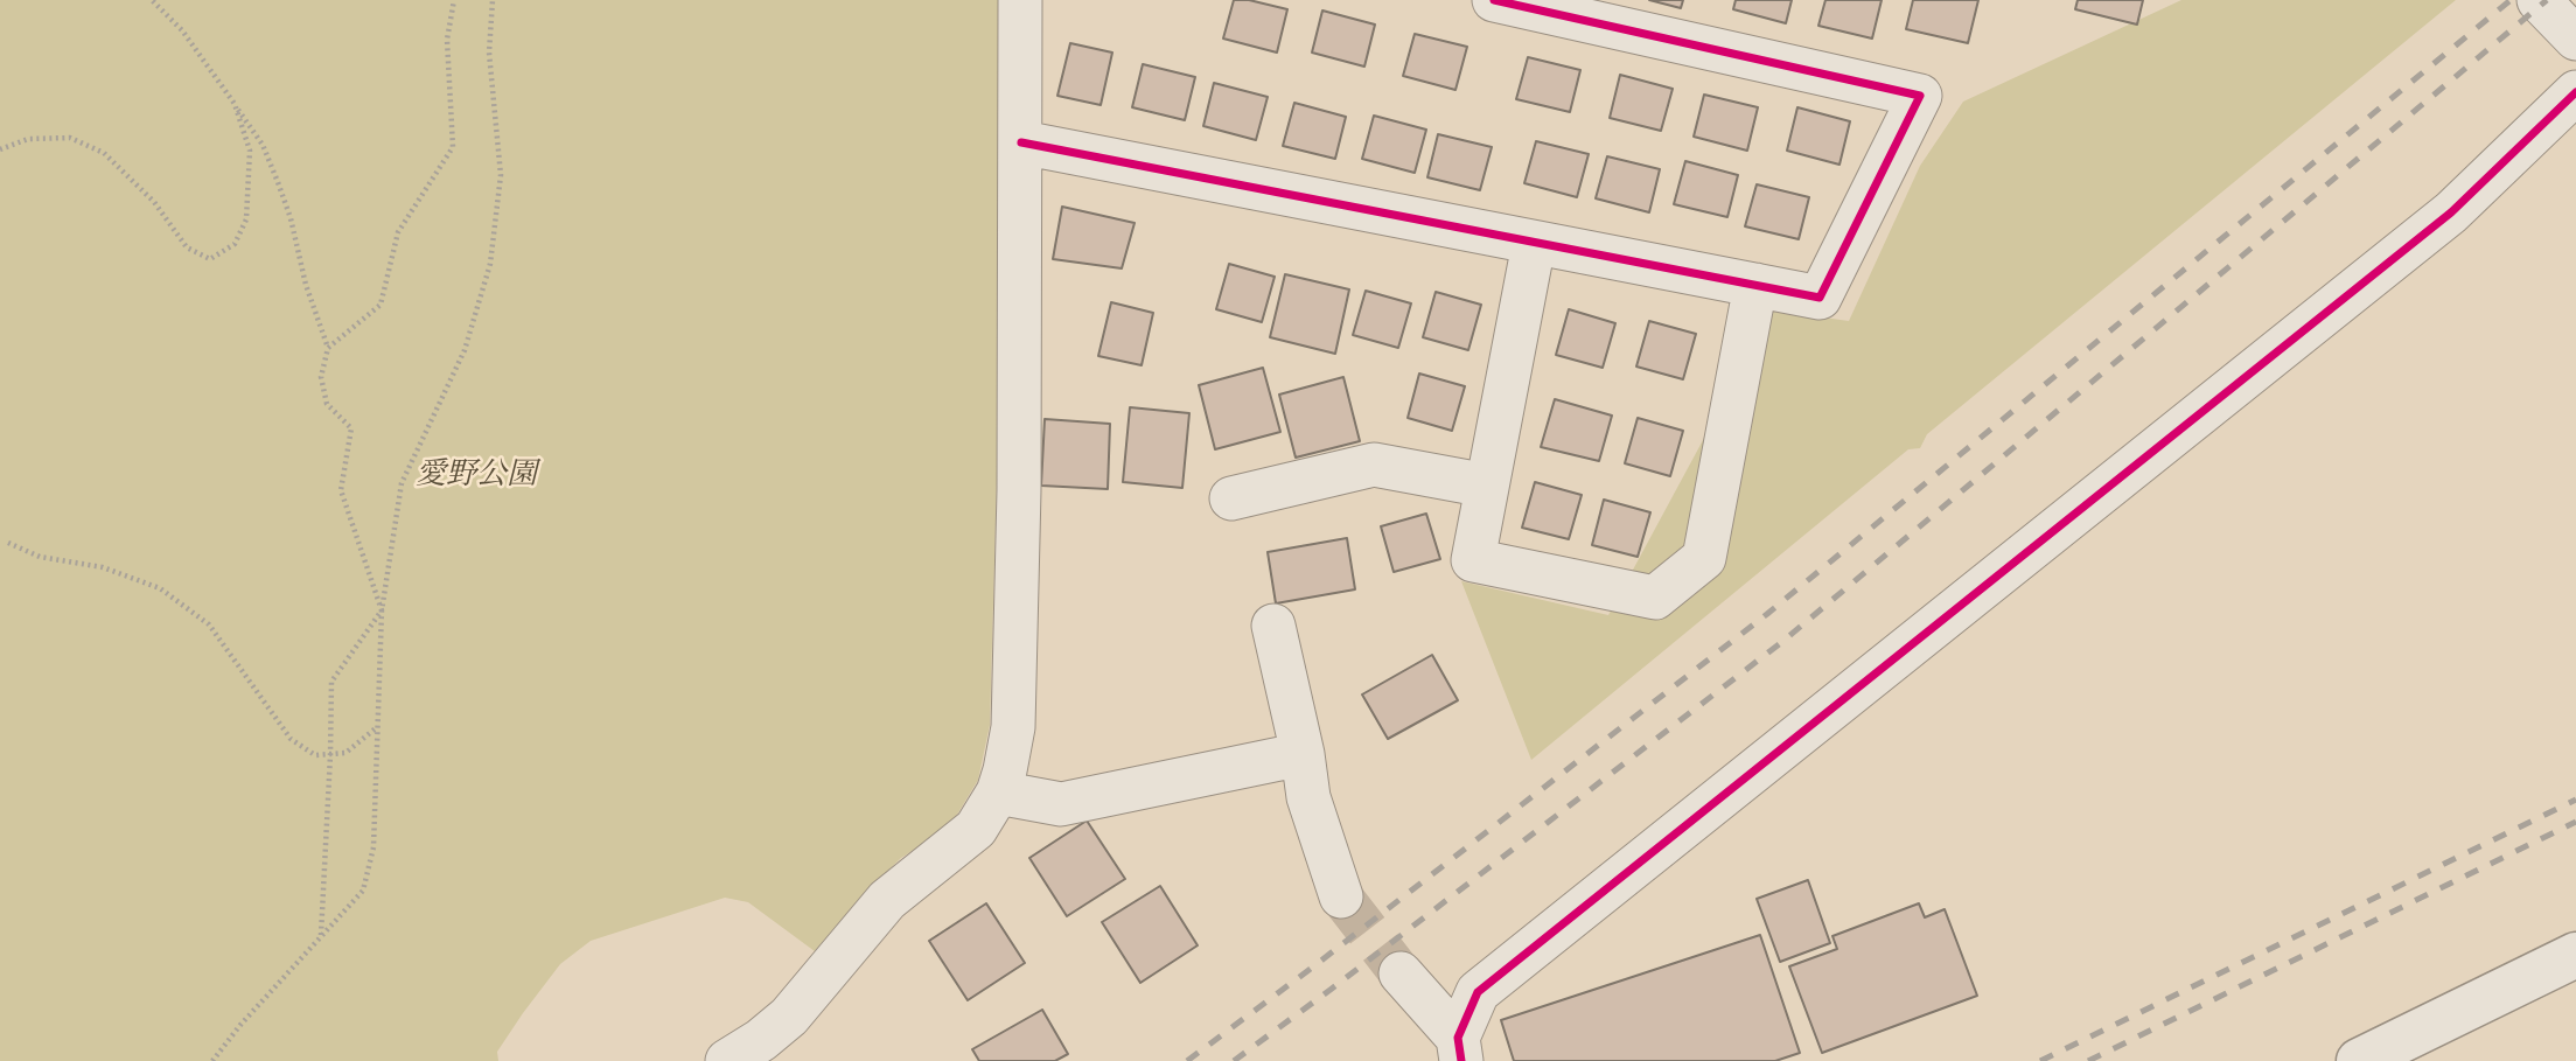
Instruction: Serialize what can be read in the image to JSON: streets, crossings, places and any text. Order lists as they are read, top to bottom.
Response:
{
  "parks": ["愛野公園"]
}
